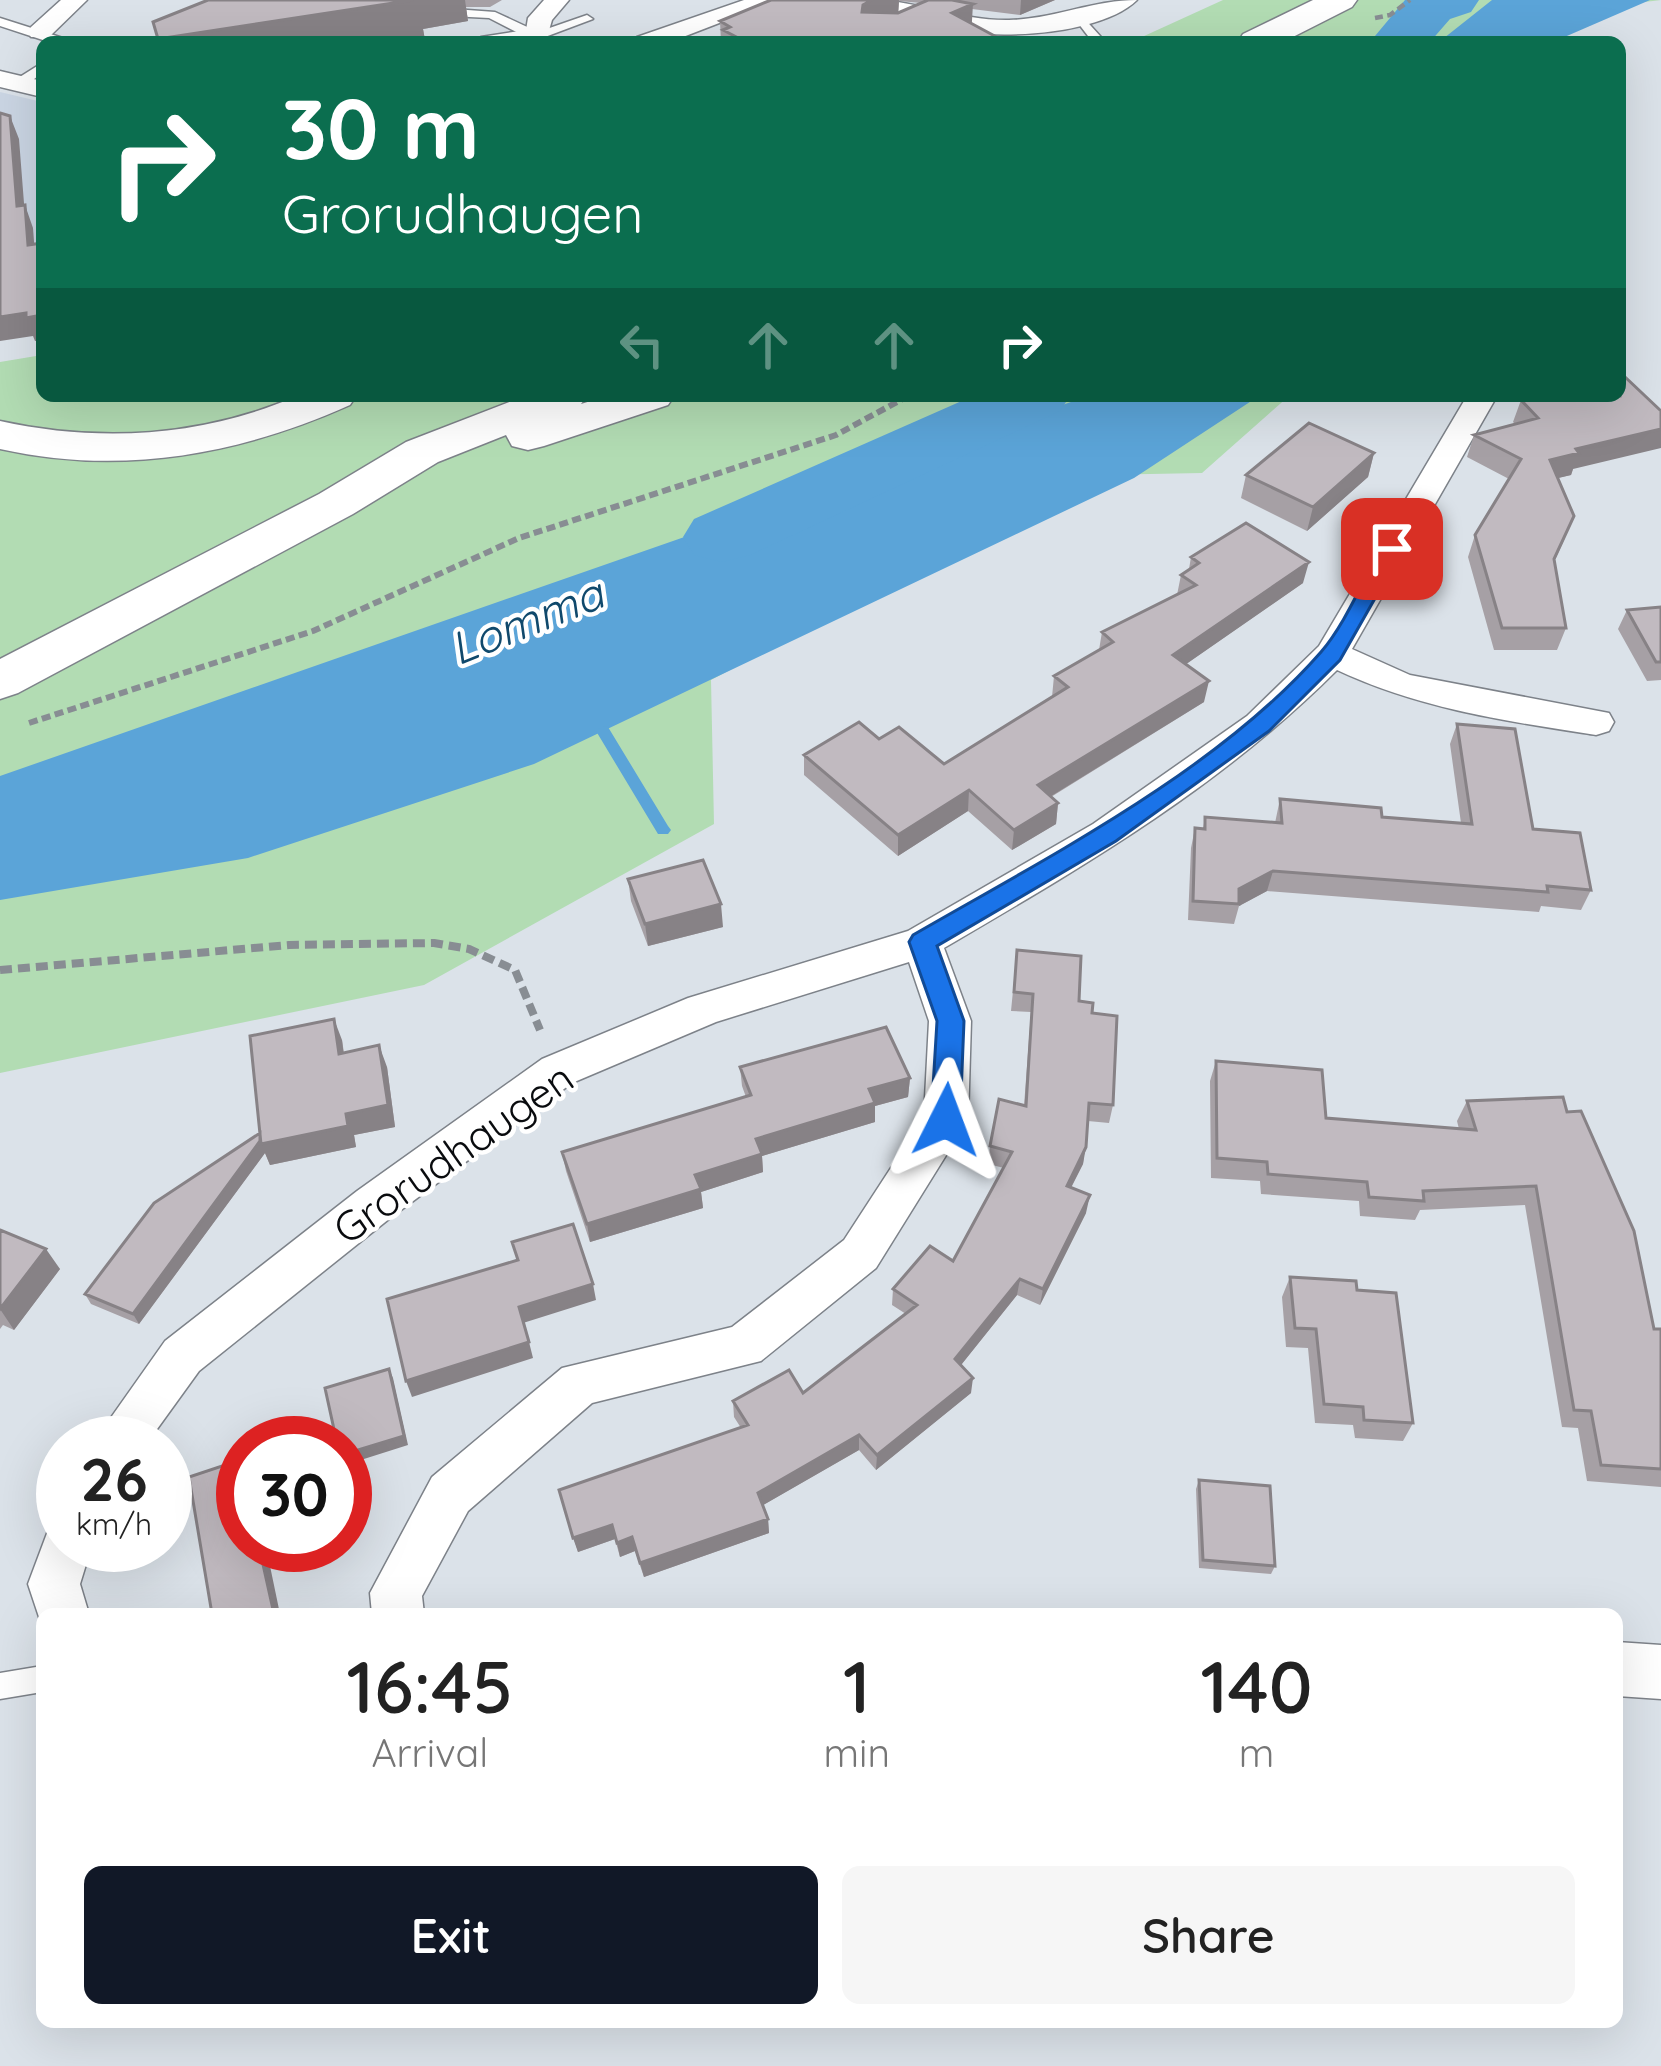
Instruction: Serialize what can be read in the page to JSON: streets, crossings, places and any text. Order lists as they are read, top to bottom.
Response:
{
  "streets": {
    "street": ["Grorudhaugen"]
  },
  "water": ["Lomma"],
  "page": {
    "turn": ["30 m", "Grorudhaugen"],
    "speed": "26 km/h",
    "limit": "30",
    "eta": [
      "16:45",
      "Arrival",
      "1",
      "min",
      "140",
      "m"
    ],
    "buttons": ["Exit", "Share"]
  }
}
